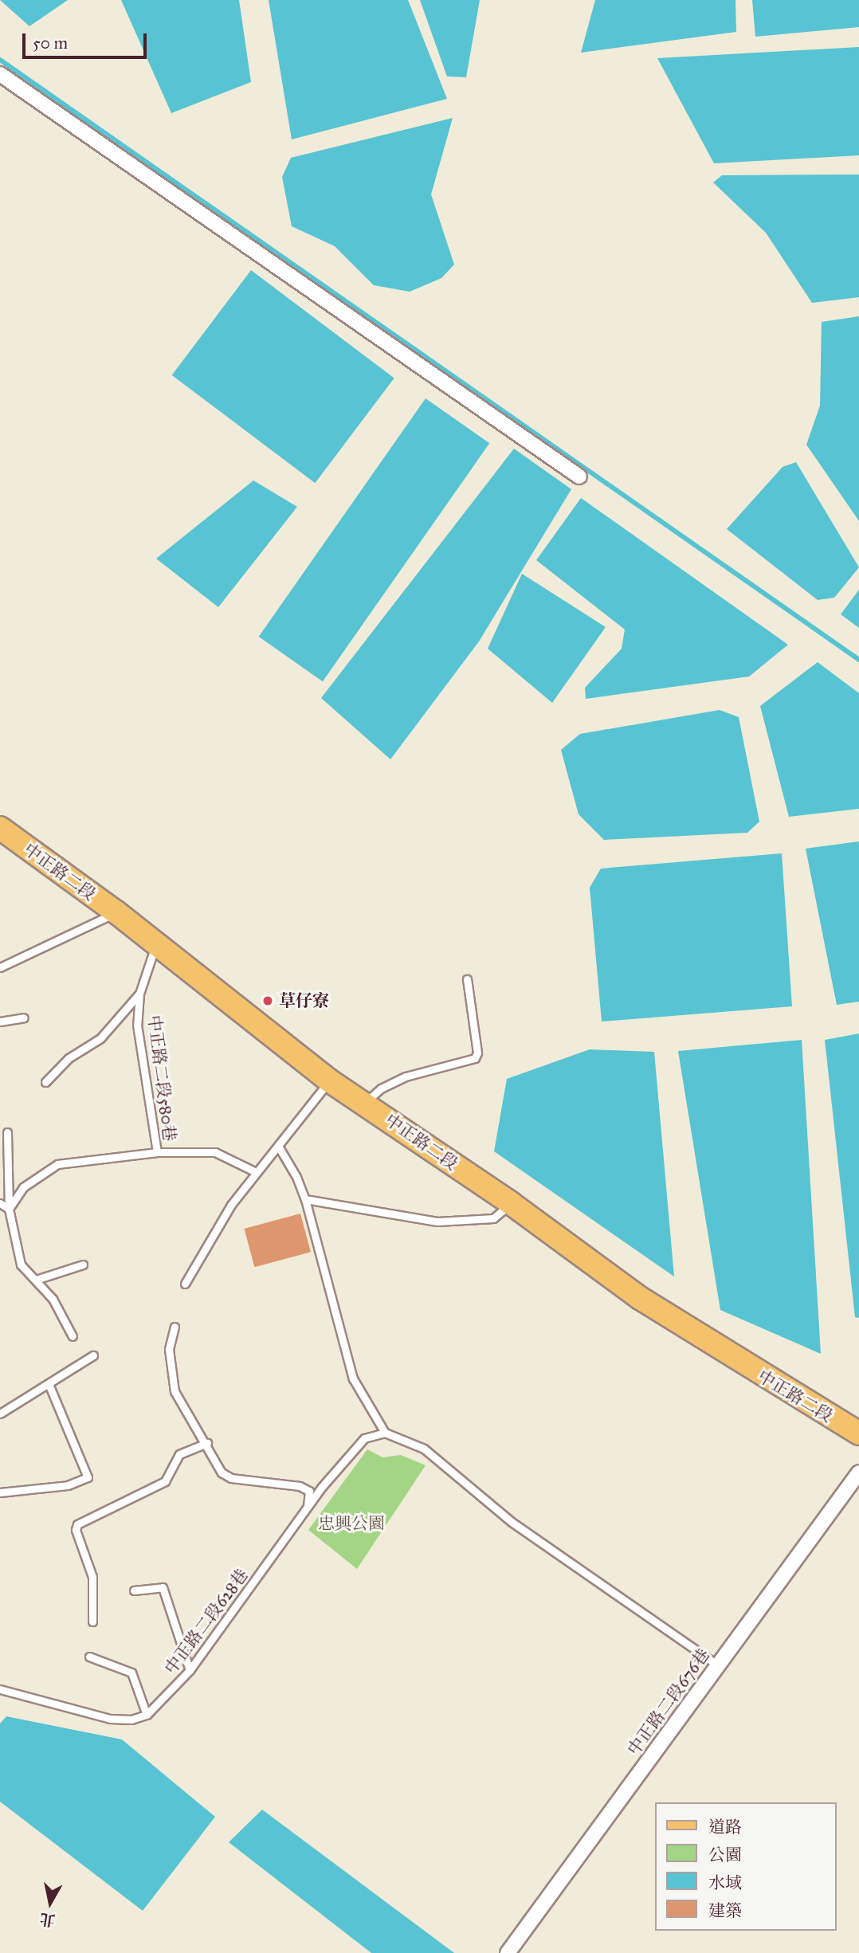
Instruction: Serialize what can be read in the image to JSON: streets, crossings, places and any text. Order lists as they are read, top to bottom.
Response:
{
  "streets": {
    "main road": ["中正路二段"],
    "street": ["中正路二段676巷"],
    "lane": ["中正路二段580巷", "中正路二段628巷"]
  },
  "crossings": [
    ["中正路二段", "中正路二段580巷"]
  ],
  "parks": ["忠興公園"],
  "places": ["草仔寮"],
  "legend": [
    "道路",
    "公園",
    "水域",
    "建築"
  ],
  "scale_bar": "50 m",
  "north": "bottom"
}
